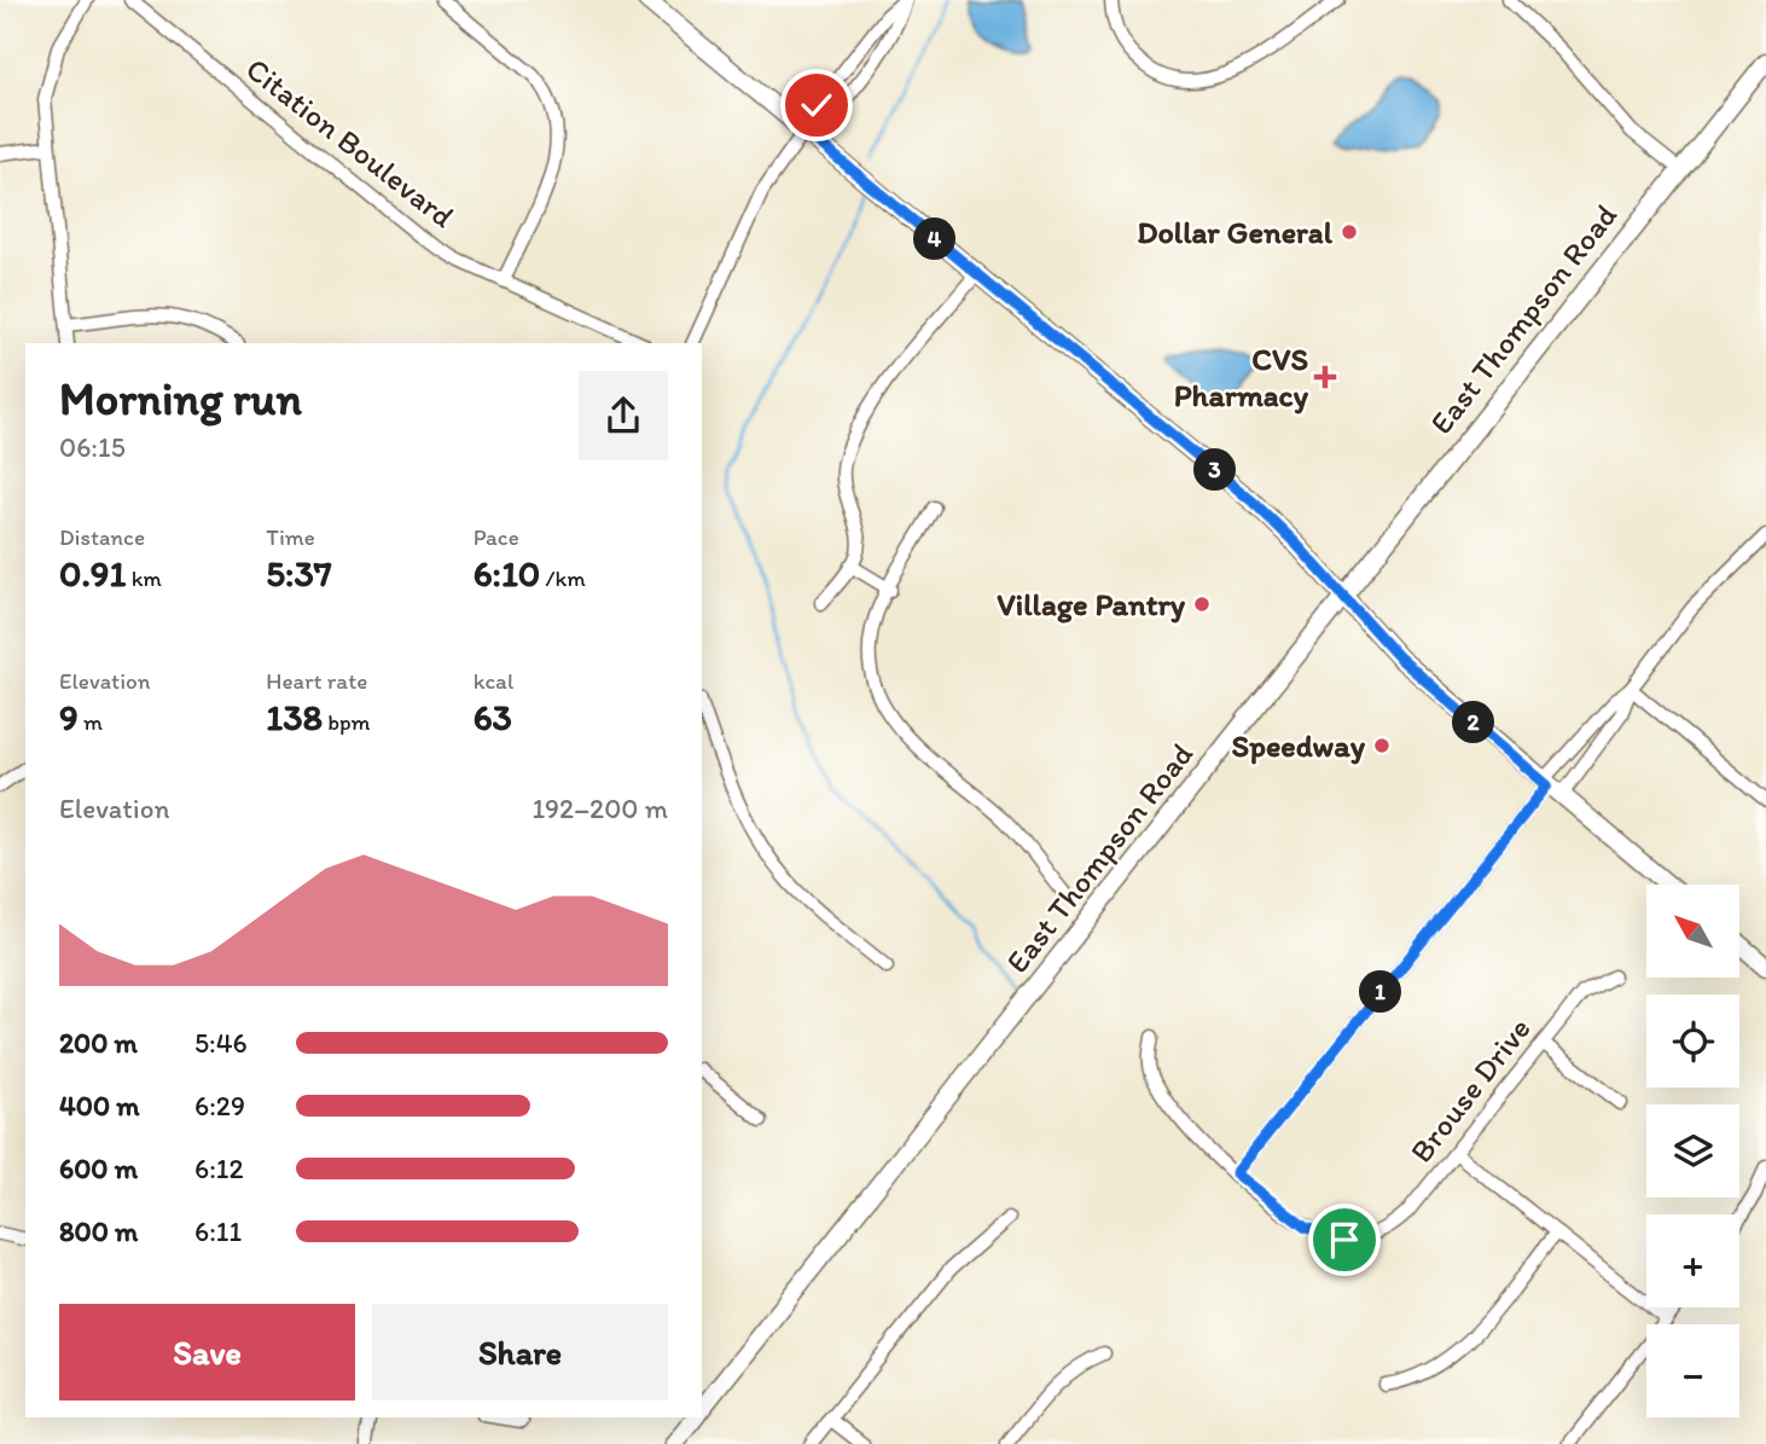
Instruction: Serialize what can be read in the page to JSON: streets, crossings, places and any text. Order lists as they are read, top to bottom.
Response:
{
  "streets": {
    "main road": ["East Thompson Road"],
    "street": ["Citation Boulevard", "Brouse Drive"]
  },
  "places": {
    "other": ["Dollar General", "Village Pantry", "Speedway"],
    "health": ["CVS Pharmacy"]
  },
  "north": "top left",
  "page": {
    "pins": [
      "4",
      "3",
      "2",
      "1"
    ],
    "heading": ["Morning run", "06:15"],
    "stats": [
      ["Distance", "0.91 km"],
      ["Time", "5:37"],
      ["Pace", "6:10 /km"],
      ["Elevation", "9 m"],
      ["Heart rate", "138 bpm"],
      ["kcal", "63"]
    ],
    "chart": ["Elevation", "192–200 m"],
    "map_buttons": ["+", "−"],
    "list": [
      {
        "name": "200 m",
        "note": "5:46"
      },
      {
        "name": "400 m",
        "note": "6:29"
      },
      {
        "name": "600 m",
        "note": "6:12"
      },
      {
        "name": "800 m",
        "note": "6:11"
      }
    ],
    "buttons": ["Save", "Share"]
  }
}
